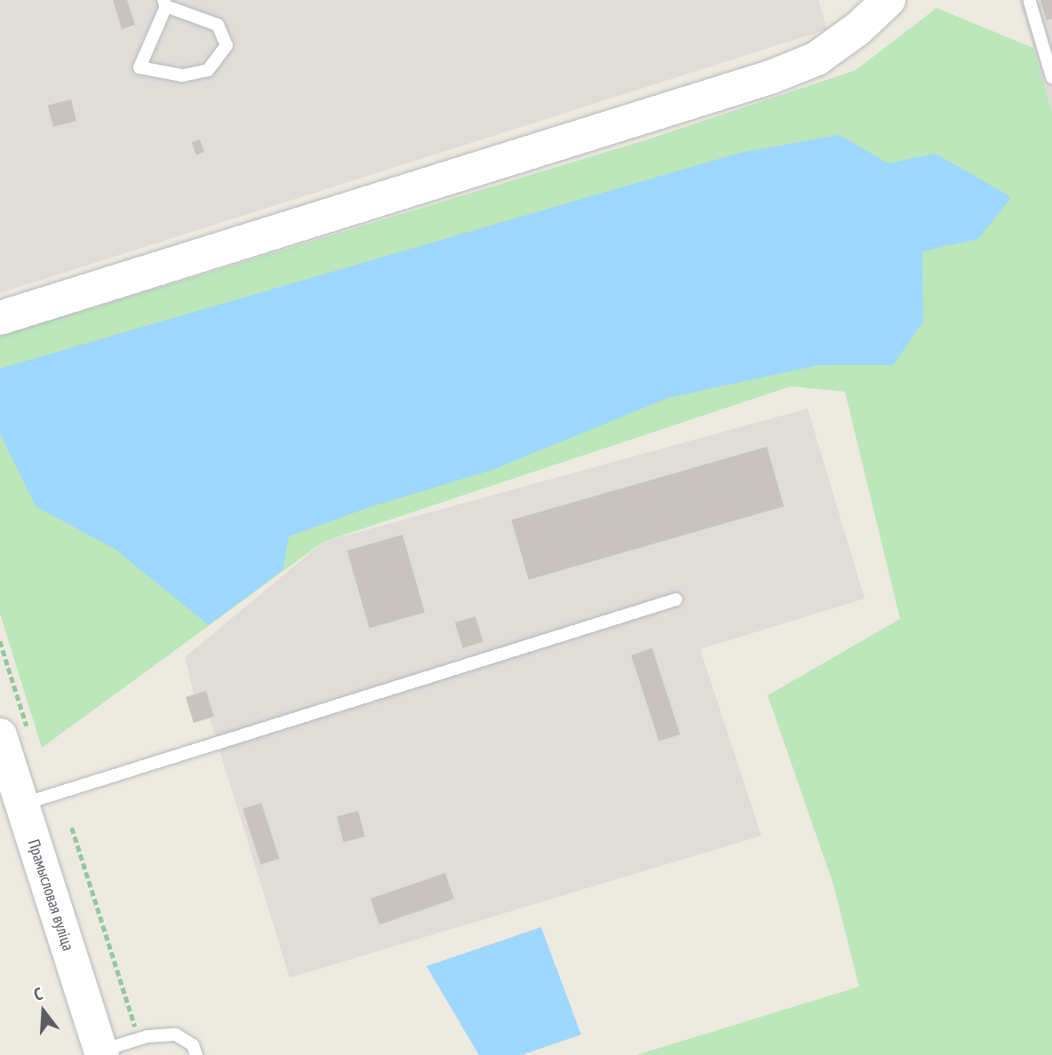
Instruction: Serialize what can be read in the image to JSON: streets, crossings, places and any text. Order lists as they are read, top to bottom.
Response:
{
  "streets": {
    "street": ["Прамысловая вуліца"]
  },
  "north": "top"
}
